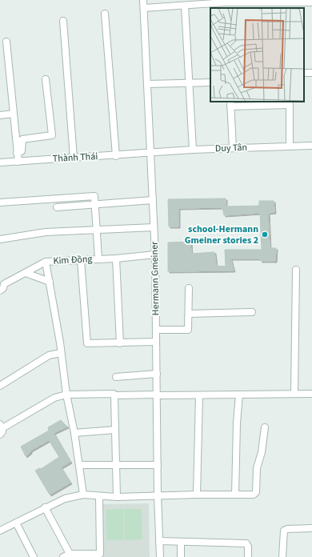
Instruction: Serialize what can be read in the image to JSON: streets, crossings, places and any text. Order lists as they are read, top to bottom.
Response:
{
  "streets": {
    "street": [
      "Duy Tân",
      "Thành Thái",
      "Kim Đồng",
      "Hermann Gmeiner"
    ]
  },
  "crossings": [
    ["Duy Tân", "Thành Thái"],
    ["Duy Tân", "Hermann Gmeiner"],
    ["Thành Thái", "Hermann Gmeiner"],
    ["Kim Đồng", "Hermann Gmeiner"]
  ],
  "places": ["school-Hermann Gmeiner stories 2"]
}
